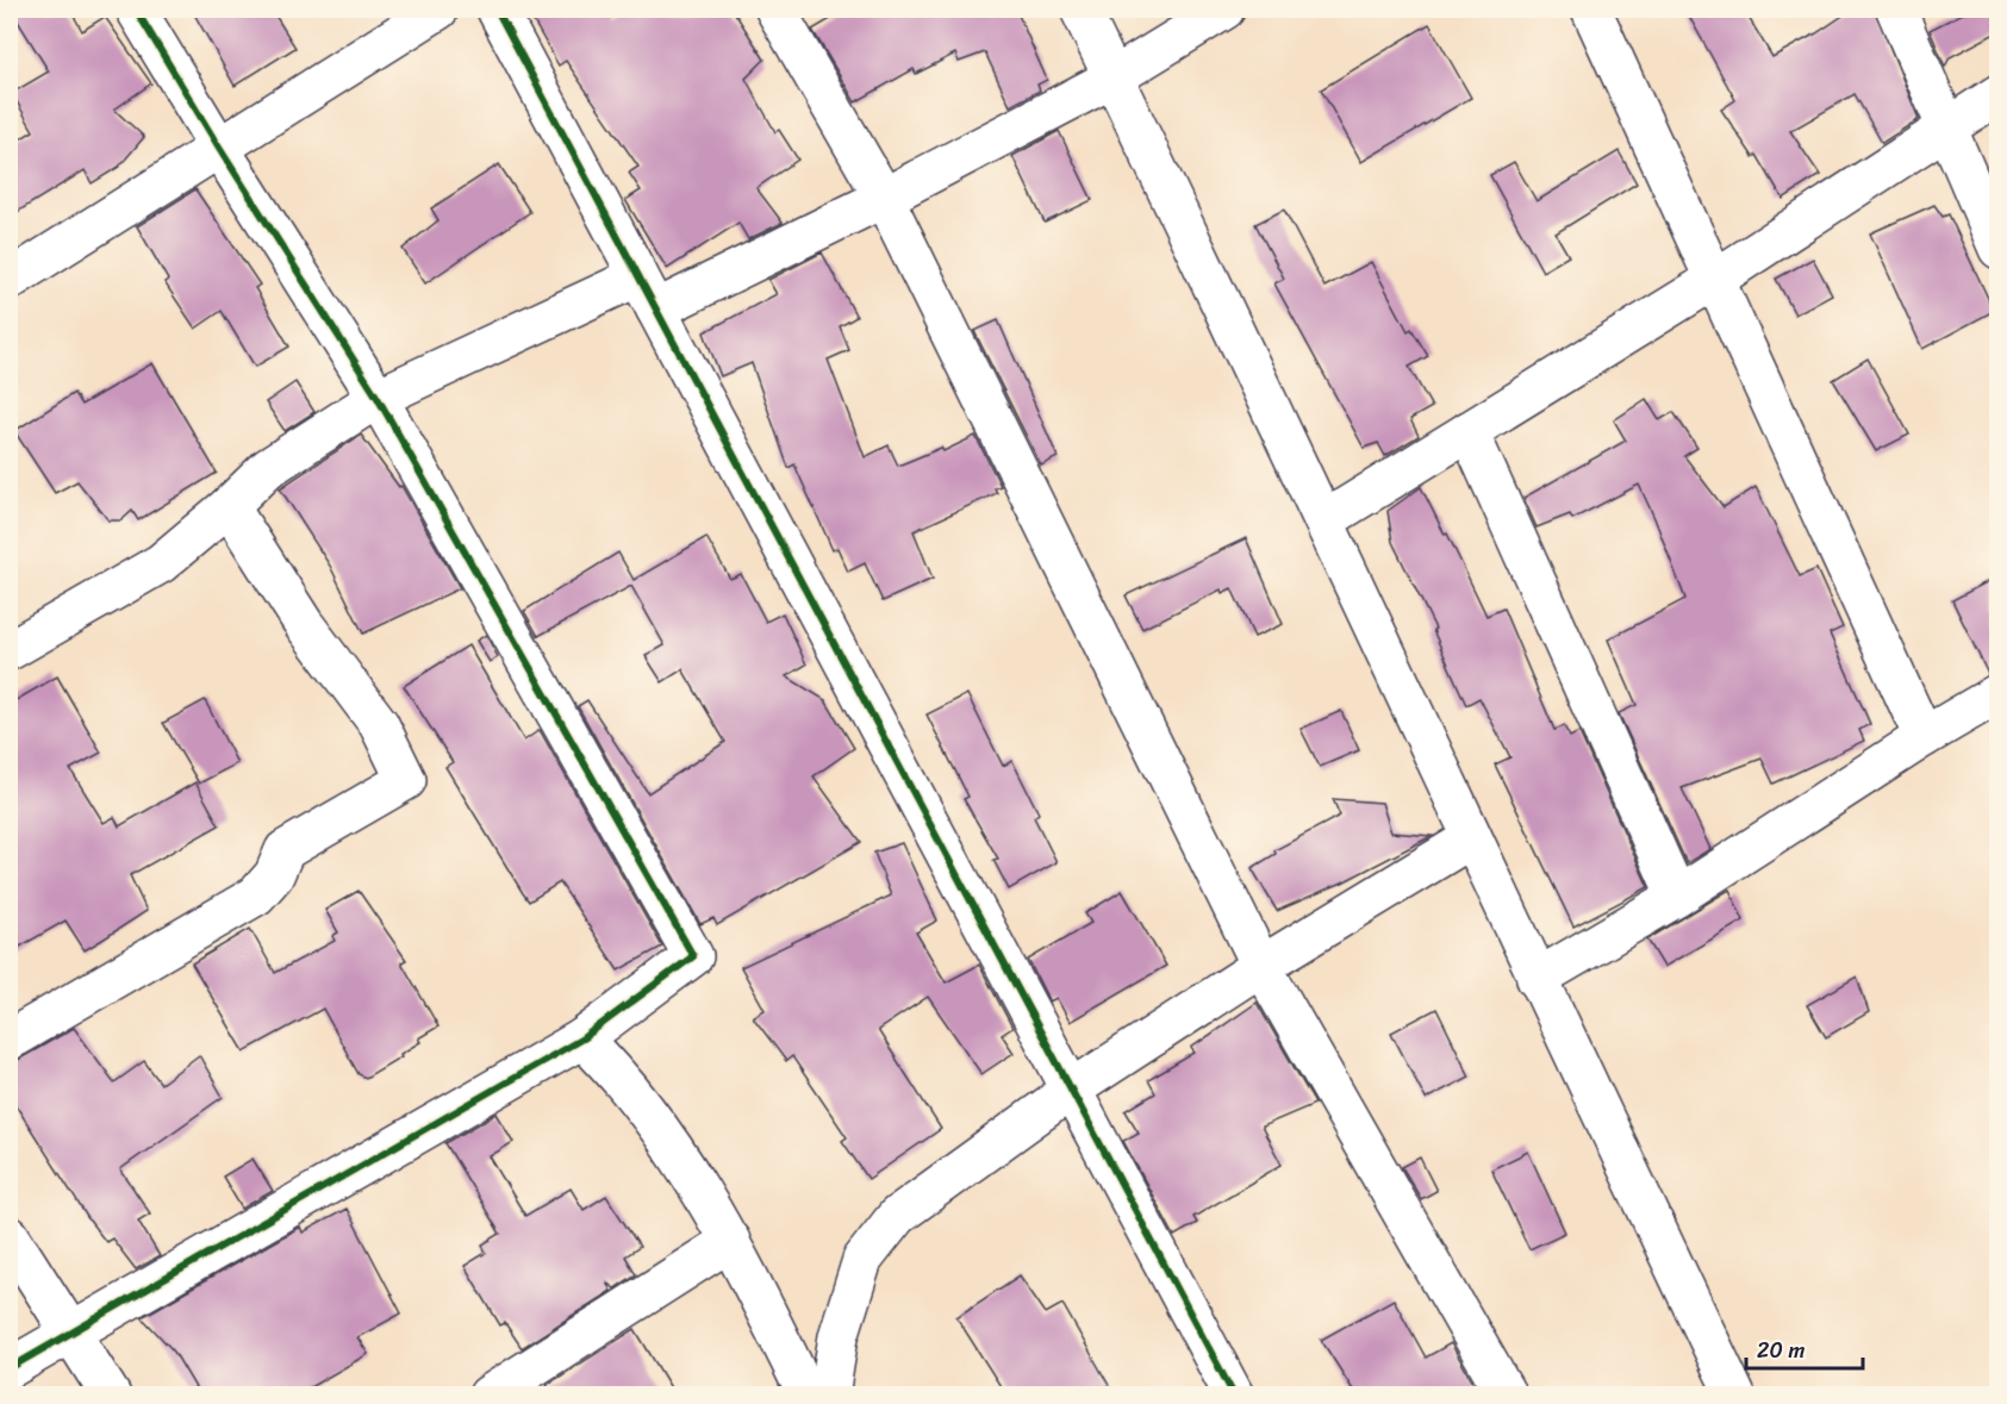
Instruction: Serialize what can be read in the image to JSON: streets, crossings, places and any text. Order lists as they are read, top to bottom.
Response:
{
  "scale_bar": "20 m"
}
